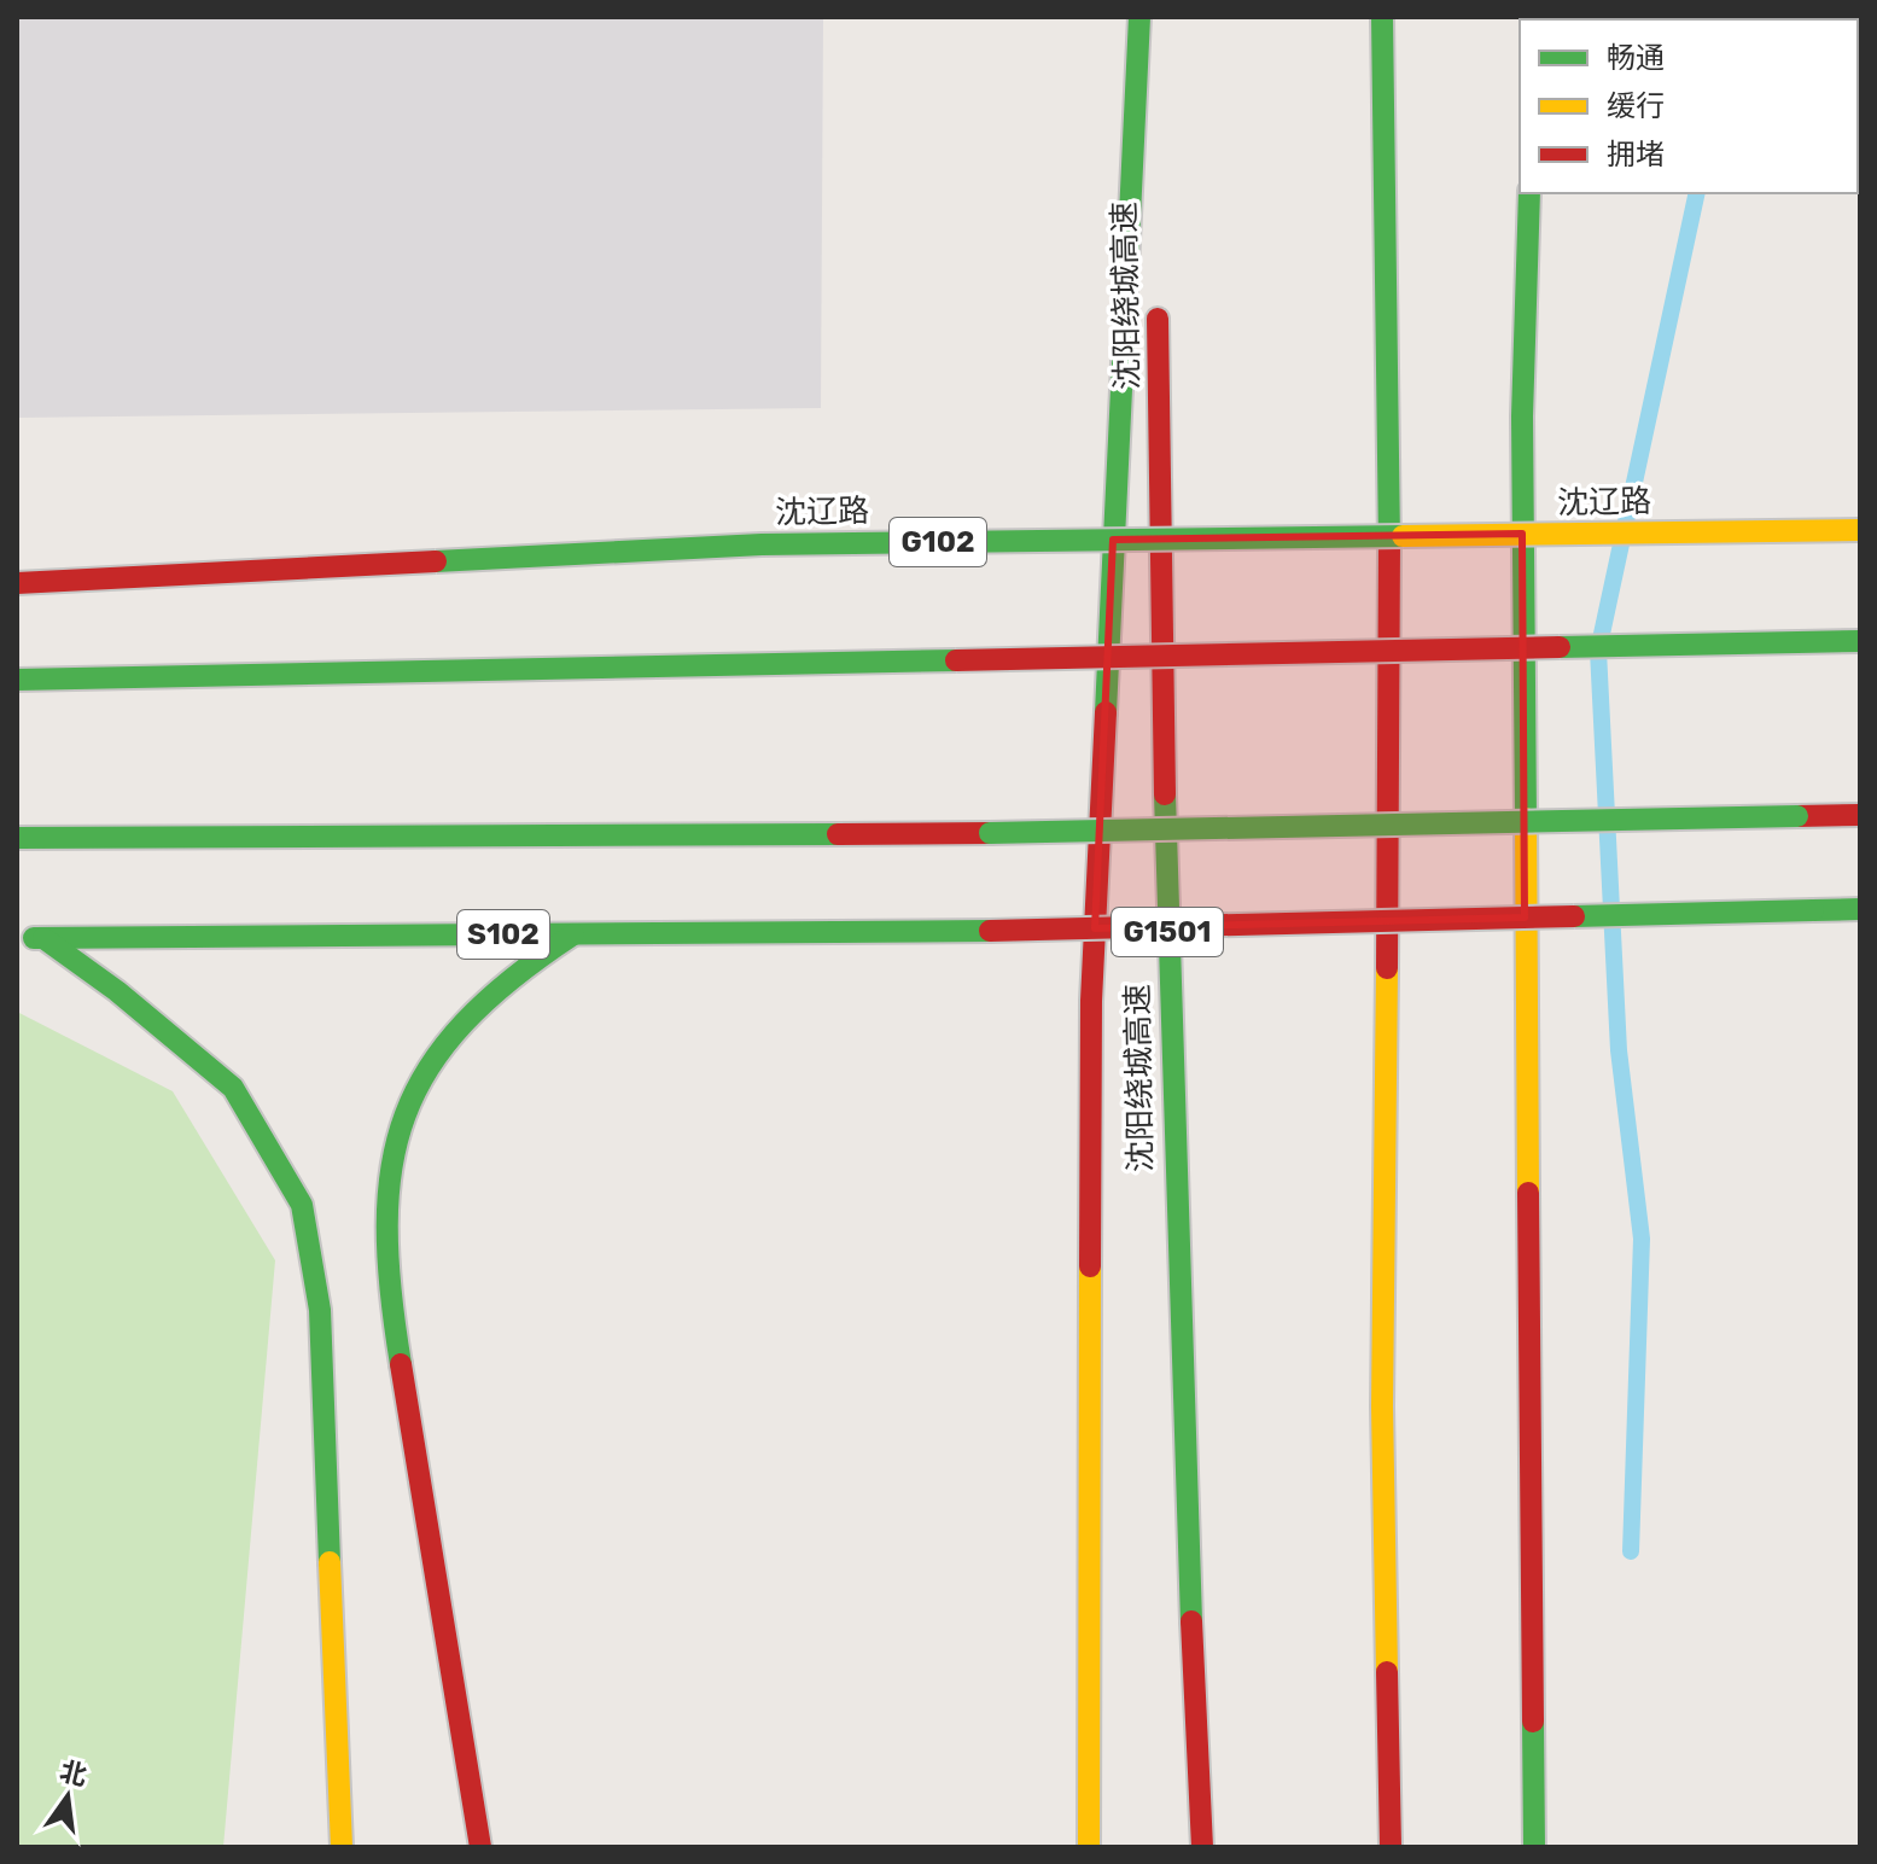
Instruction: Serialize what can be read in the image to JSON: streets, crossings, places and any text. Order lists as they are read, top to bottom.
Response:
{
  "streets": {
    "highway": [
      "沈阳绕城高速",
      "沈辽路",
      "G102",
      "G1501",
      "S102"
    ]
  },
  "legend": ["畅通", "缓行", "拥堵"],
  "north": "top"
}
